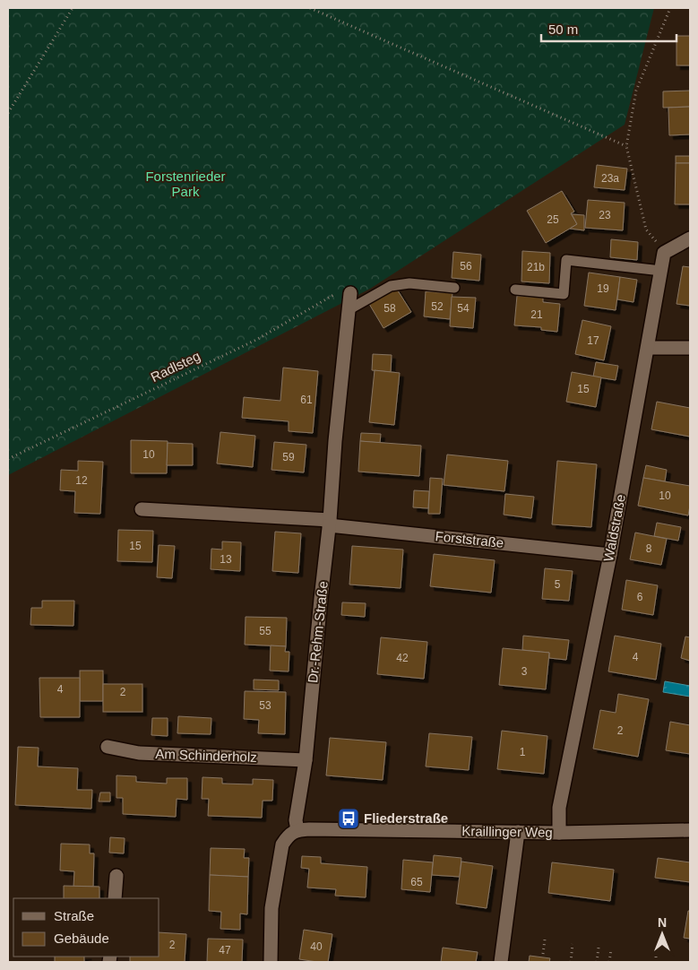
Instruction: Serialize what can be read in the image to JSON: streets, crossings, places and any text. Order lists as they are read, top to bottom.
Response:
{
  "streets": {
    "street": [
      "Waldstraße",
      "Forststraße",
      "Dr.-Rehm-Straße",
      "Am Schinderholz",
      "Kraillinger Weg"
    ],
    "path": ["Radlsteg"]
  },
  "crossings": [
    ["Radlsteg", "Dr.-Rehm-Straße"],
    ["Waldstraße", "Forststraße"],
    ["Waldstraße", "Kraillinger Weg"],
    ["Forststraße", "Dr.-Rehm-Straße"],
    ["Dr.-Rehm-Straße", "Am Schinderholz"],
    ["Dr.-Rehm-Straße", "Kraillinger Weg"]
  ],
  "parks": ["Forstenrieder Park"],
  "places": {
    "bus stop": ["Fliederstraße"]
  },
  "house_numbers": [
    "23a",
    "23",
    "25",
    "56",
    "21b",
    "19",
    "52",
    "58",
    "54",
    "21",
    "17",
    "15",
    "61",
    "10",
    "59",
    "12",
    "10",
    "15",
    "8",
    "13",
    "5",
    "6",
    "55",
    "4",
    "42",
    "3",
    "4",
    "2",
    "53",
    "2",
    "1",
    "65",
    "2",
    "40",
    "47"
  ],
  "legend": ["Straße", "Gebäude"],
  "scale_bar": "50 m",
  "north": "top"
}
